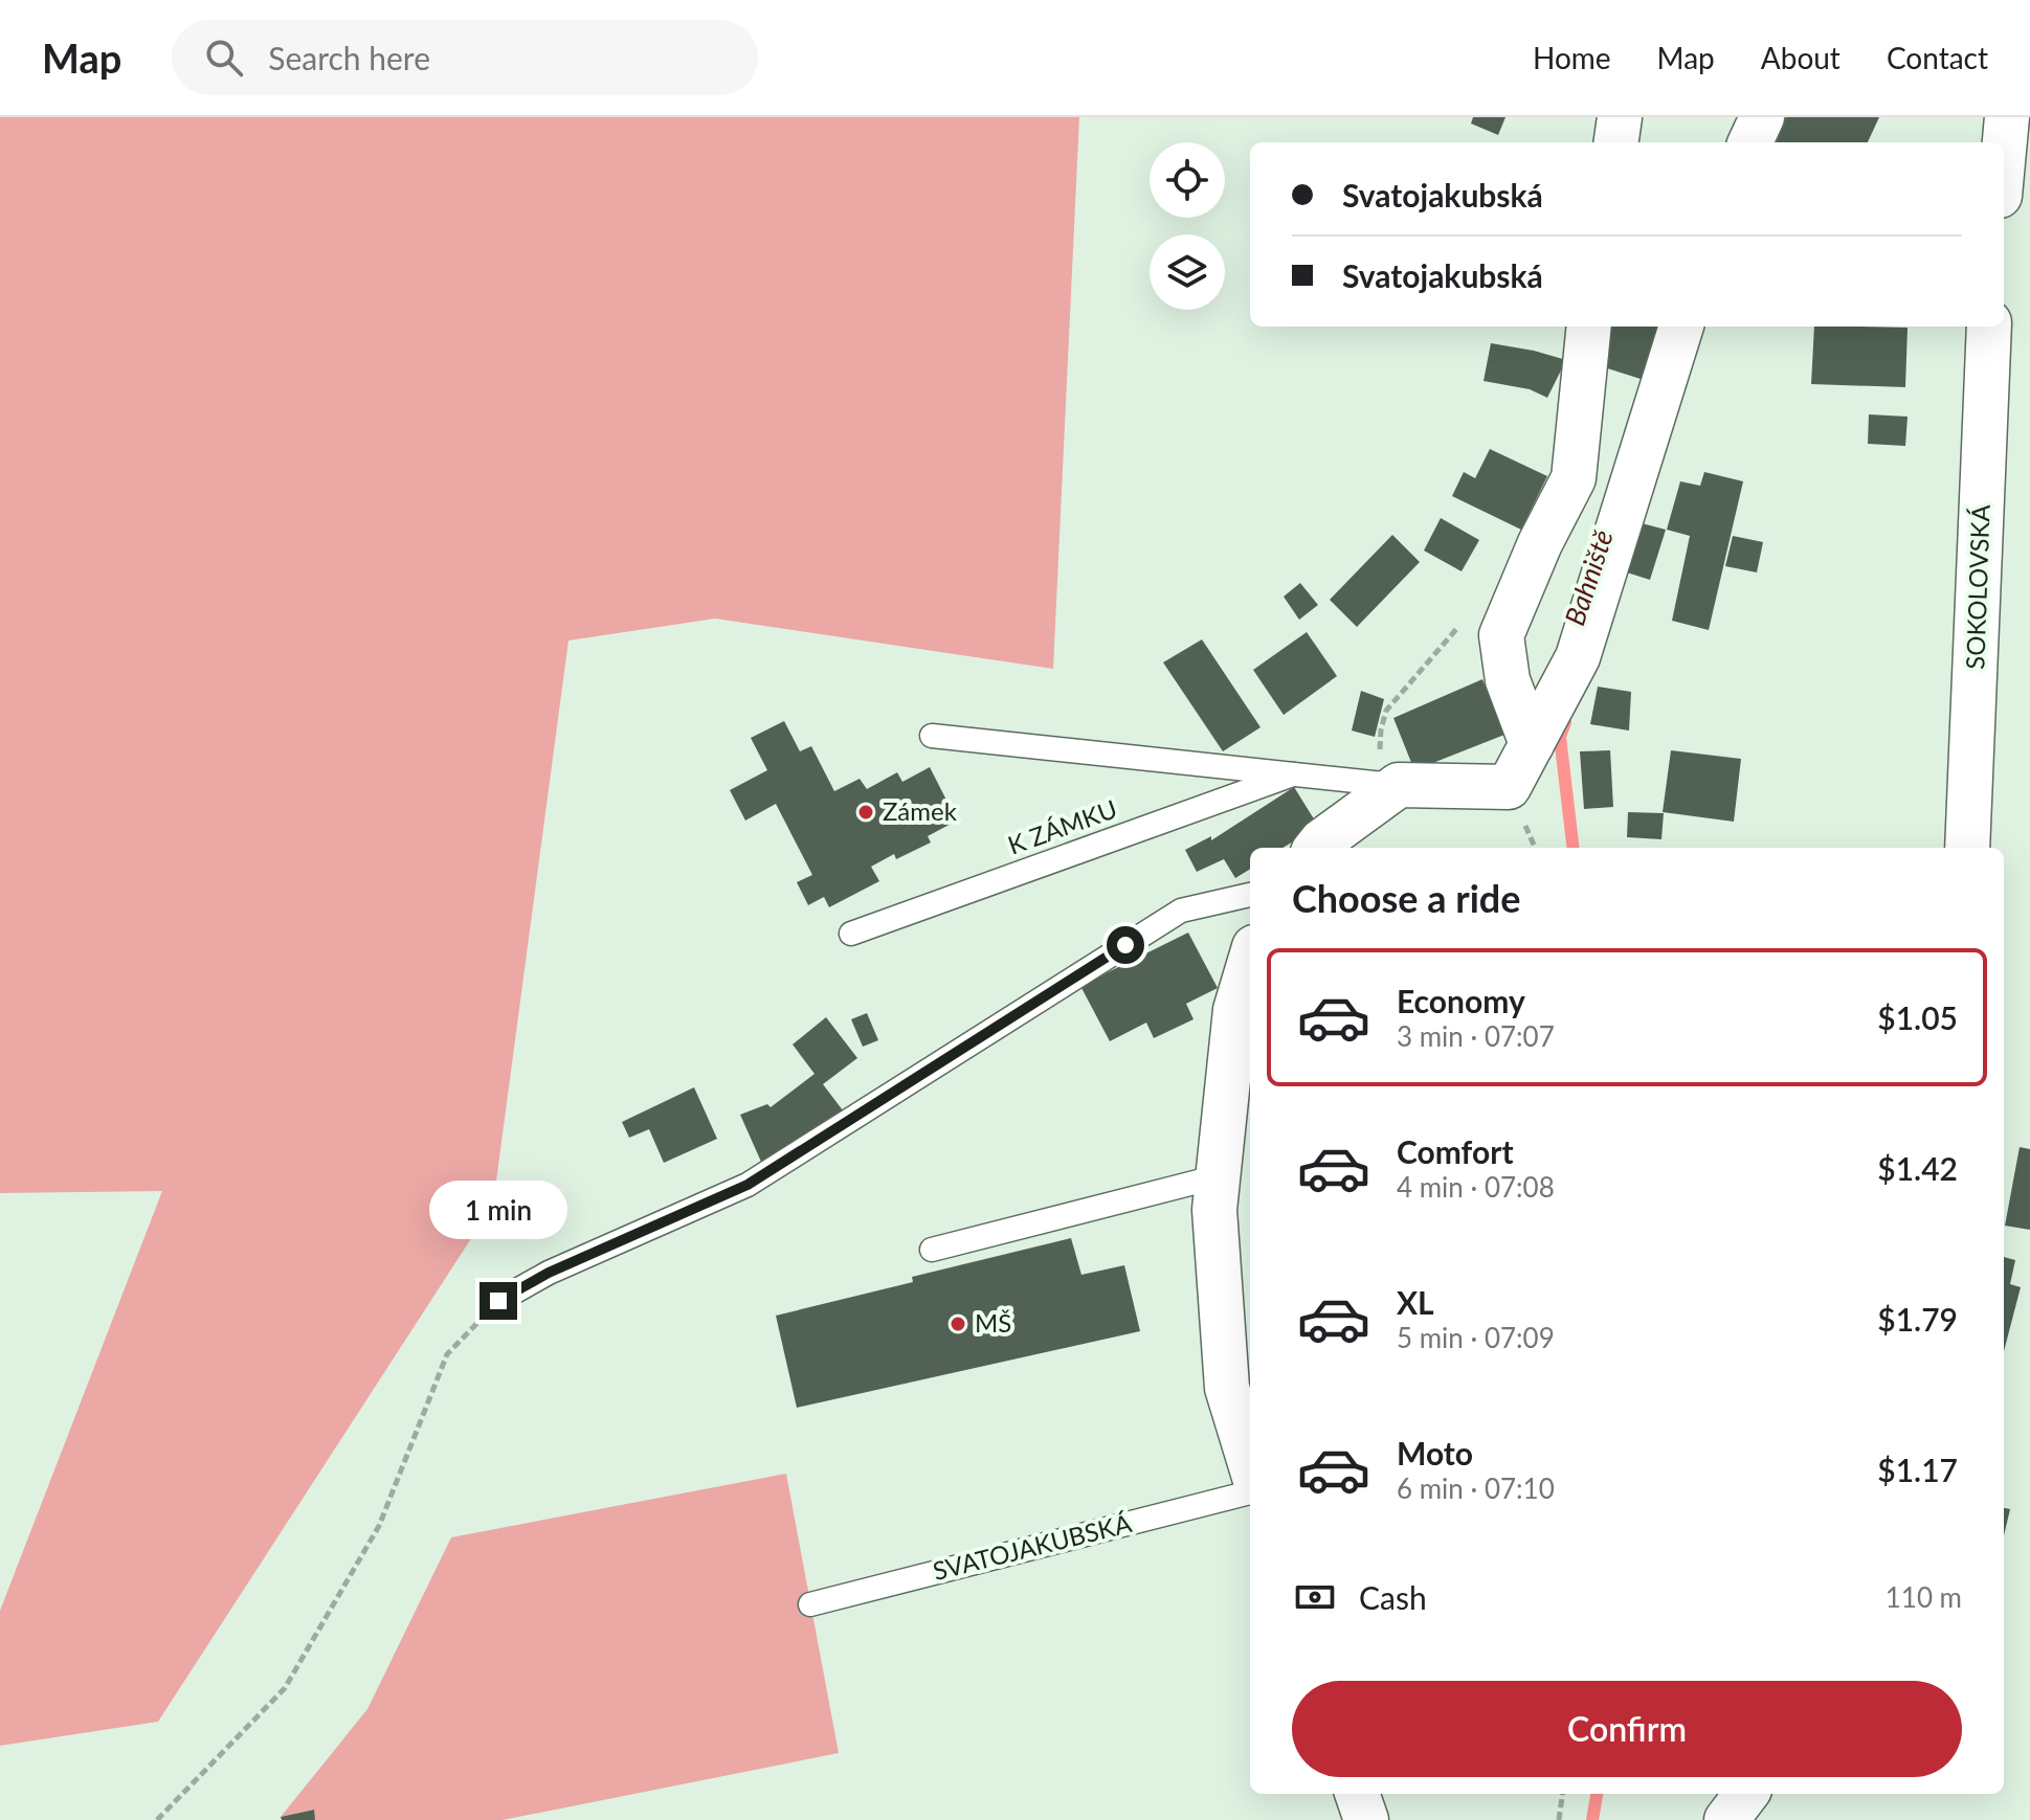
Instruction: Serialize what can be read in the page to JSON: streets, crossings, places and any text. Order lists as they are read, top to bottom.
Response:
{
  "streets": {
    "street": ["SOKOLOVSKÁ"],
    "lane": ["K ZÁMKU", "SVATOJAKUBSKÁ"]
  },
  "water": ["Bahniště"],
  "places": ["Zámek", "MŠ"],
  "page": {
    "header": "Map",
    "search": "Search here",
    "nav": [
      "Home",
      "Map",
      "About",
      "Contact"
    ],
    "banner": ["Svatojakubská", "Svatojakubská"],
    "heading": "Choose a ride",
    "list": [
      {
        "name": "Economy",
        "note": "3 min · 07:07",
        "value": "$1.05"
      },
      {
        "name": "Comfort",
        "note": "4 min · 07:08",
        "value": "$1.42"
      },
      {
        "name": "XL",
        "note": "5 min · 07:09",
        "value": "$1.79"
      },
      {
        "name": "Moto",
        "note": "6 min · 07:10",
        "value": "$1.17"
      }
    ],
    "bubble": "1 min",
    "pay": ["Cash", "110 m"],
    "buttons": "Confirm"
  }
}
